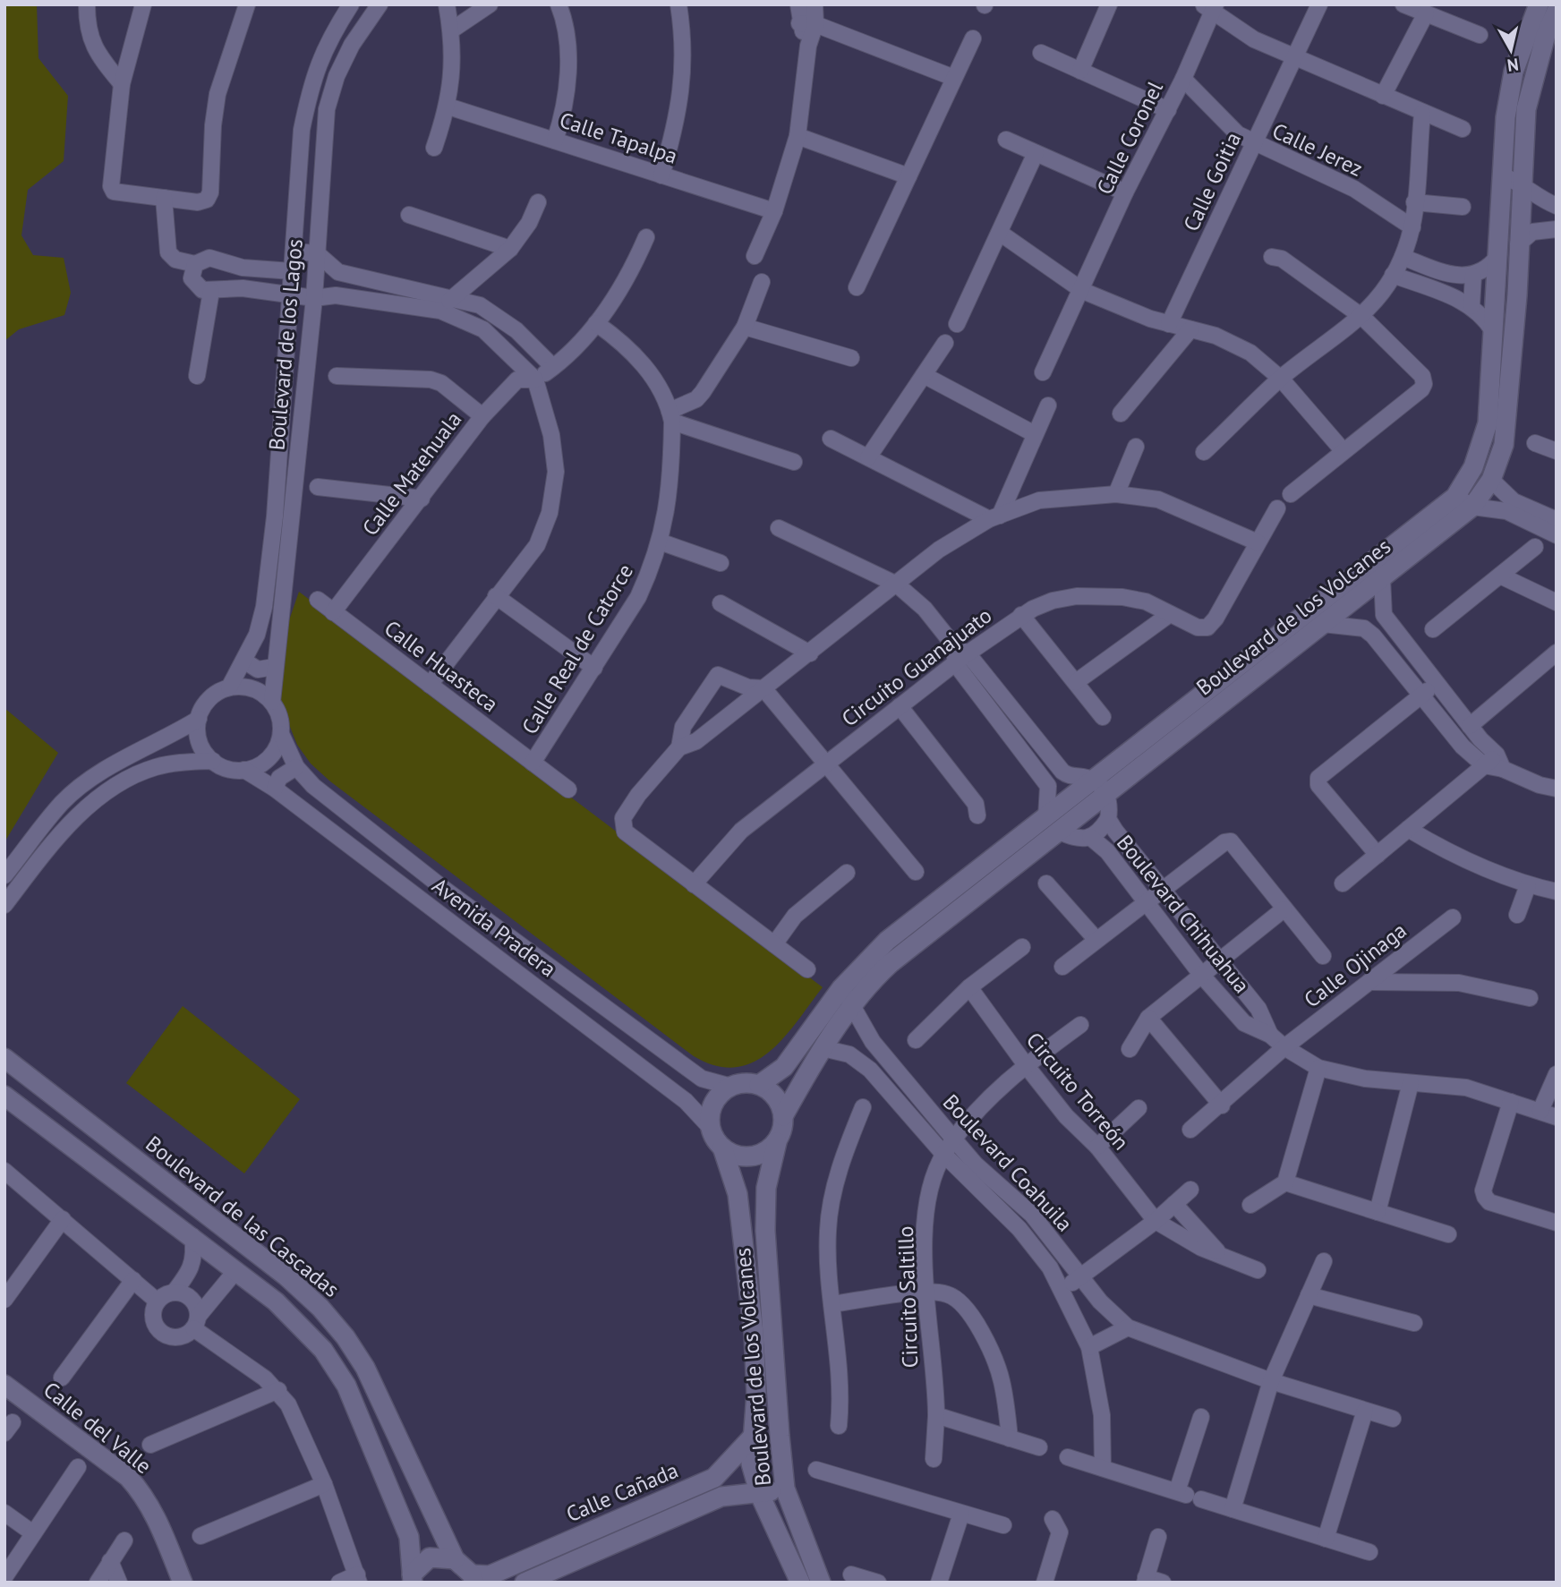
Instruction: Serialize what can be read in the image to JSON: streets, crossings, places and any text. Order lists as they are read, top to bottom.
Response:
{
  "streets": {
    "street": [
      "Calle Tapalpa",
      "Calle Coronel",
      "Calle Jerez",
      "Calle Goitia",
      "Boulevard de los Lagos",
      "Calle Matehuala",
      "Boulevard de los Volcanes",
      "Calle Real de Catorce",
      "Calle Huasteca",
      "Circuito Guanajuato",
      "Boulevard Chihuahua",
      "Avenida Pradera",
      "Calle Ojinaga",
      "Circuito Torreón",
      "Boulevard Coahuila",
      "Boulevard de las Cascadas",
      "Circuito Saltillo",
      "Calle del Valle",
      "Calle Cañada"
    ]
  },
  "crossings": [
    ["Calle Coronel", "Calle Jerez"],
    ["Calle Jerez", "Calle Goitia"],
    ["Boulevard de los Lagos", "Avenida Pradera"],
    ["Calle Matehuala", "Calle Huasteca"],
    ["Boulevard de los Volcanes", "Boulevard Chihuahua"],
    ["Boulevard de los Volcanes", "Avenida Pradera"],
    ["Boulevard de los Volcanes", "Boulevard Coahuila"],
    ["Boulevard de los Volcanes", "Calle Cañada"],
    ["Calle Real de Catorce", "Calle Huasteca"],
    ["Boulevard Chihuahua", "Calle Ojinaga"],
    ["Circuito Torreón", "Circuito Saltillo"],
    ["Boulevard Coahuila", "Circuito Saltillo"],
    ["Boulevard de las Cascadas", "Calle Cañada"]
  ],
  "north": "bottom"
}
